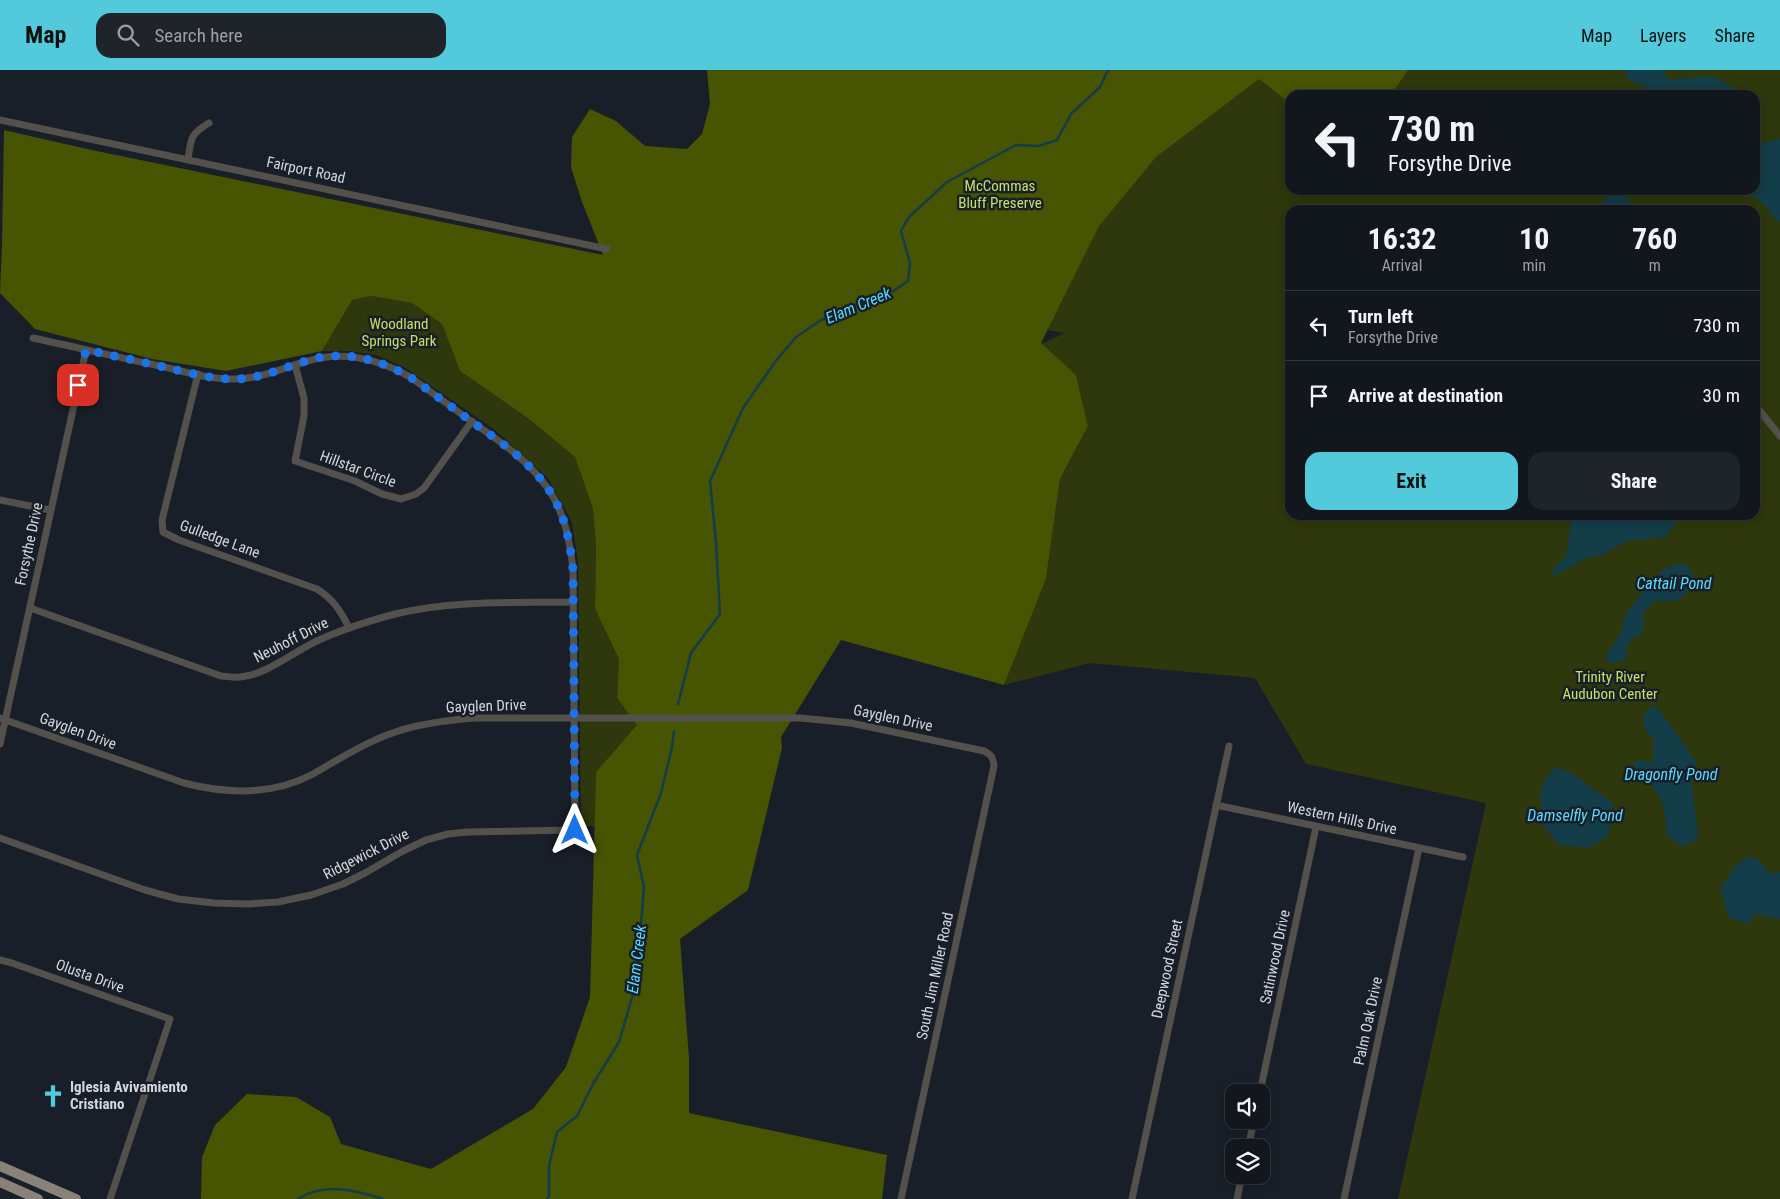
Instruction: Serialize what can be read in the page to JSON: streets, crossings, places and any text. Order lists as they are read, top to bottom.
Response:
{
  "streets": {
    "street": [
      "Fairport Road",
      "Hillstar Circle",
      "Gulledge Lane",
      "Forsythe Drive",
      "Neuhoff Drive",
      "Gayglen Drive",
      "Western Hills Drive",
      "Ridgewick Drive",
      "Satinwood Drive",
      "Deepwood Street",
      "Olusta Drive",
      "South Jim Miller Road",
      "Palm Oak Drive"
    ]
  },
  "crossings": [
    ["Gulledge Lane", "Neuhoff Drive"],
    ["Forsythe Drive", "Neuhoff Drive"],
    ["Forsythe Drive", "Gayglen Drive"],
    ["Gayglen Drive", "Ridgewick Drive"],
    ["Gayglen Drive", "South Jim Miller Road"],
    ["Western Hills Drive", "Satinwood Drive"],
    ["Western Hills Drive", "Deepwood Street"],
    ["Western Hills Drive", "Palm Oak Drive"]
  ],
  "water": [
    "Elam Creek",
    "Cattail Pond",
    "Dragonfly Pond",
    "Damselfly Pond"
  ],
  "parks": ["McCommas Bluff Preserve", "Woodland Springs Park", "Trinity River Audubon Center"],
  "places": {
    "church": ["Iglesia Avivamiento Cristiano"]
  },
  "page": {
    "header": "Map",
    "search": "Search here",
    "nav": ["Map", "Layers", "Share"],
    "turn": ["730 m", "Forsythe Drive"],
    "eta": [
      "16:32",
      "Arrival",
      "10",
      "min",
      "760",
      "m"
    ],
    "list": [
      {
        "name": "Turn left",
        "note": "Forsythe Drive",
        "value": "730 m"
      },
      {
        "name": "Arrive at destination",
        "value": "30 m"
      }
    ],
    "buttons": ["Exit", "Share"]
  }
}
